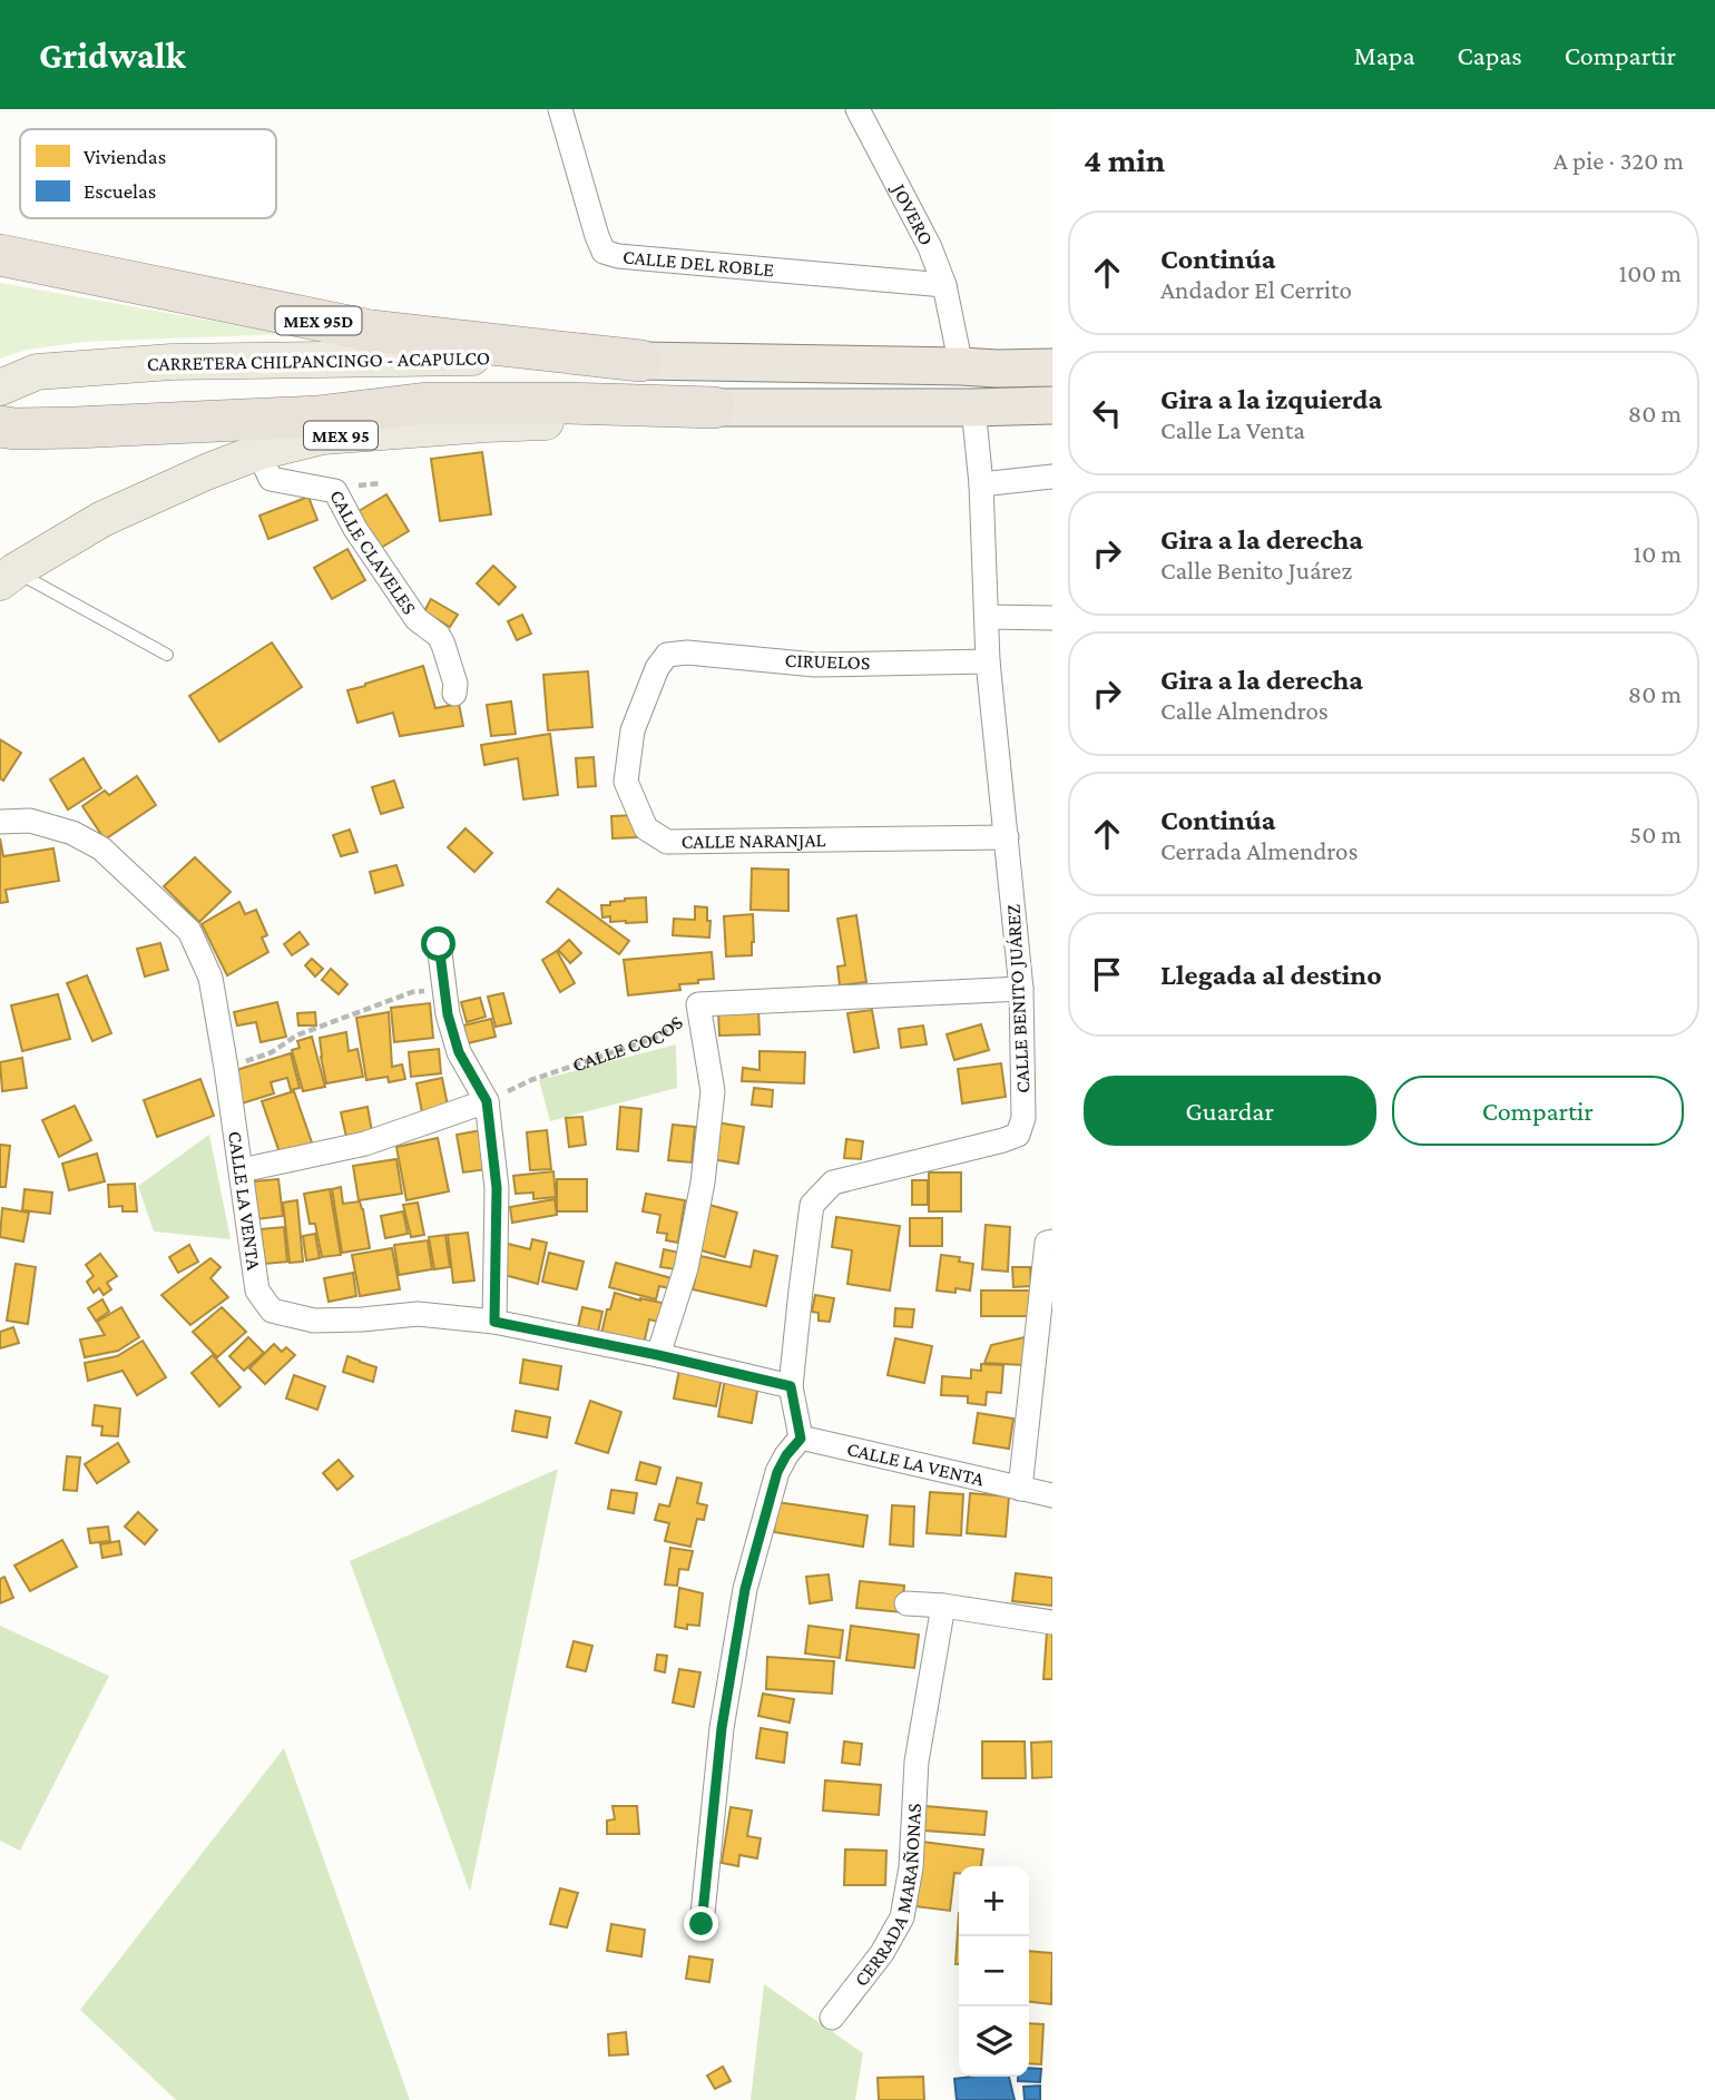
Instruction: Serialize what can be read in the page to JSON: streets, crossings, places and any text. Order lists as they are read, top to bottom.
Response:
{
  "streets": {
    "highway": ["MEX 95D", "MEX 95"],
    "main road": ["CARRETERA CHILPANCINGO - ACAPULCO"],
    "street": [
      "JOVERO",
      "CALLE DEL ROBLE",
      "CALLE CLAVELES",
      "CIRUELOS",
      "CALLE NARANJAL",
      "CALLE BENITO JUÁREZ",
      "CALLE COCOS",
      "CALLE LA VENTA",
      "CERRADA MARAÑONAS"
    ]
  },
  "crossings": [
    ["JOVERO", "CALLE DEL ROBLE"],
    ["MEX 95D", "CARRETERA CHILPANCINGO - ACAPULCO"],
    ["MEX 95", "CALLE CLAVELES"],
    ["MEX 95", "CALLE BENITO JUÁREZ"],
    ["CIRUELOS", "CALLE NARANJAL"],
    ["CIRUELOS", "CALLE BENITO JUÁREZ"],
    ["CALLE NARANJAL", "CALLE BENITO JUÁREZ"],
    ["CALLE BENITO JUÁREZ", "CALLE COCOS"],
    ["CALLE BENITO JUÁREZ", "CALLE LA VENTA"]
  ],
  "legend": ["Viviendas", "Escuelas"],
  "page": {
    "header": "Gridwalk",
    "nav": ["Mapa", "Capas", "Compartir"],
    "heading": ["4 min", "A pie · 320 m"],
    "list": [
      ["Continúa", "Andador El Cerrito", "100 m"],
      ["Gira a la izquierda", "Calle La Venta", "80 m"],
      ["Gira a la derecha", "Calle Benito Juárez", "10 m"],
      ["Gira a la derecha", "Calle Almendros", "80 m"],
      ["Continúa", "Cerrada Almendros", "50 m"],
      "Llegada al destino"
    ],
    "buttons": ["Guardar", "Compartir"],
    "map_buttons": ["+", "−"]
  }
}
